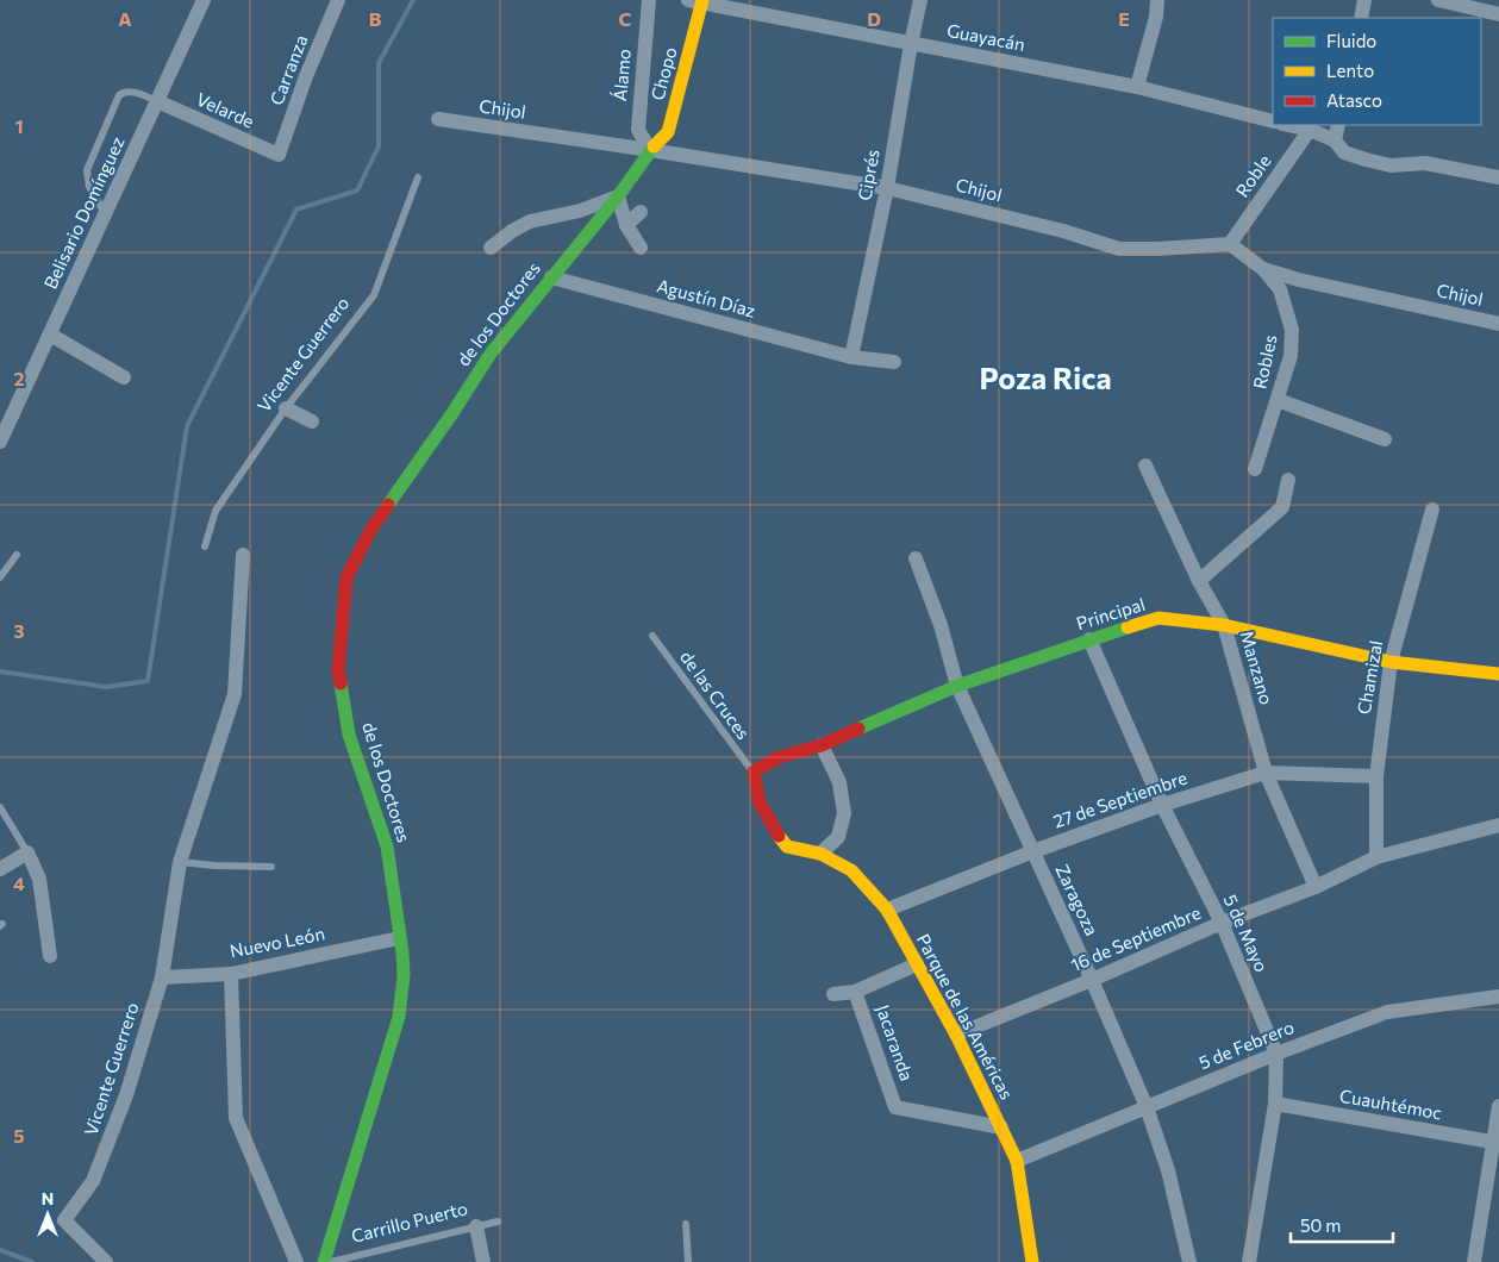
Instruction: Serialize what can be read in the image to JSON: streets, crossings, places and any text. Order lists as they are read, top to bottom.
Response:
{
  "streets": {
    "street": [
      "Guayacán",
      "Carranza",
      "Chopo",
      "Álamo",
      "Chijol",
      "Velarde",
      "Ciprés",
      "Roble",
      "Belisario Domínguez",
      "Agustín Díaz",
      "de los Doctores",
      "Vicente Guerrero",
      "Robles",
      "Principal",
      "Manzano",
      "Chamizal",
      "27 de Septiembre",
      "Zaragoza",
      "5 de Mayo",
      "16 de Septiembre",
      "Nuevo León",
      "Parque de las Américas",
      "Jacaranda",
      "5 de Febrero",
      "Cuauhtémoc"
    ],
    "lane": ["de las Cruces", "Carrillo Puerto"]
  },
  "crossings": [
    ["Guayacán", "Chopo"],
    ["Guayacán", "Ciprés"],
    ["Carranza", "Velarde"],
    ["Chopo", "Álamo"],
    ["Chopo", "Chijol"],
    ["Chopo", "de los Doctores"],
    ["Álamo", "Chijol"],
    ["Álamo", "de los Doctores"],
    ["Chijol", "Ciprés"],
    ["Chijol", "Roble"],
    ["Chijol", "de los Doctores"],
    ["Chijol", "Robles"],
    ["Velarde", "Belisario Domínguez"],
    ["Ciprés", "Agustín Díaz"],
    ["Agustín Díaz", "de los Doctores"],
    ["de los Doctores", "Nuevo León"],
    ["Vicente Guerrero", "Nuevo León"],
    ["Principal", "Manzano"],
    ["Principal", "Chamizal"],
    ["Principal", "de las Cruces"],
    ["Principal", "Zaragoza"],
    ["Principal", "5 de Mayo"],
    ["Principal", "Parque de las Américas"],
    ["Manzano", "27 de Septiembre"],
    ["Manzano", "16 de Septiembre"],
    ["Chamizal", "27 de Septiembre"],
    ["Chamizal", "16 de Septiembre"],
    ["de las Cruces", "Parque de las Américas"],
    ["27 de Septiembre", "Zaragoza"],
    ["27 de Septiembre", "5 de Mayo"],
    ["27 de Septiembre", "Parque de las Américas"],
    ["Zaragoza", "16 de Septiembre"],
    ["Zaragoza", "5 de Febrero"],
    ["5 de Mayo", "16 de Septiembre"],
    ["5 de Mayo", "5 de Febrero"],
    ["5 de Mayo", "Cuauhtémoc"],
    ["16 de Septiembre", "Parque de las Américas"],
    ["Parque de las Américas", "Jacaranda"],
    ["Parque de las Américas", "5 de Febrero"]
  ],
  "districts": ["Poza Rica"],
  "legend": ["Fluido", "Lento", "Atasco"],
  "scale_bar": "50 m",
  "north": "top",
  "grid": {
    "columns": [
      "A",
      "B",
      "C",
      "D",
      "E"
    ],
    "rows": [
      "1",
      "2",
      "3",
      "4",
      "5"
    ]
  }
}
